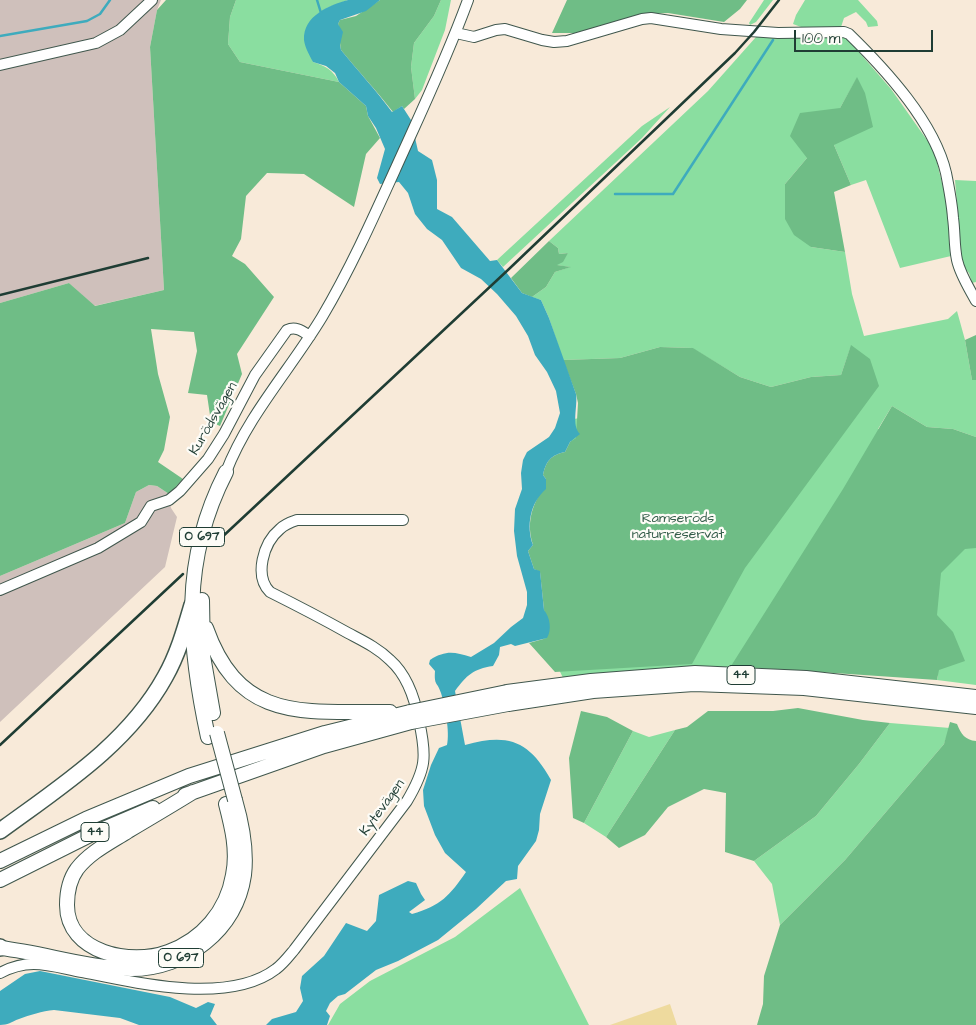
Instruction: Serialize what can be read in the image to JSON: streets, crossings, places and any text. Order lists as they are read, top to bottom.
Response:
{
  "streets": {
    "highway": ["O 697"],
    "main road": ["44"],
    "street": ["Kurödsvägen", "Kytevägen"]
  },
  "crossings": [
    ["Kurödsvägen", "O 697"]
  ],
  "parks": ["Ramseröds naturreservat"],
  "scale_bar": "100 m"
}
